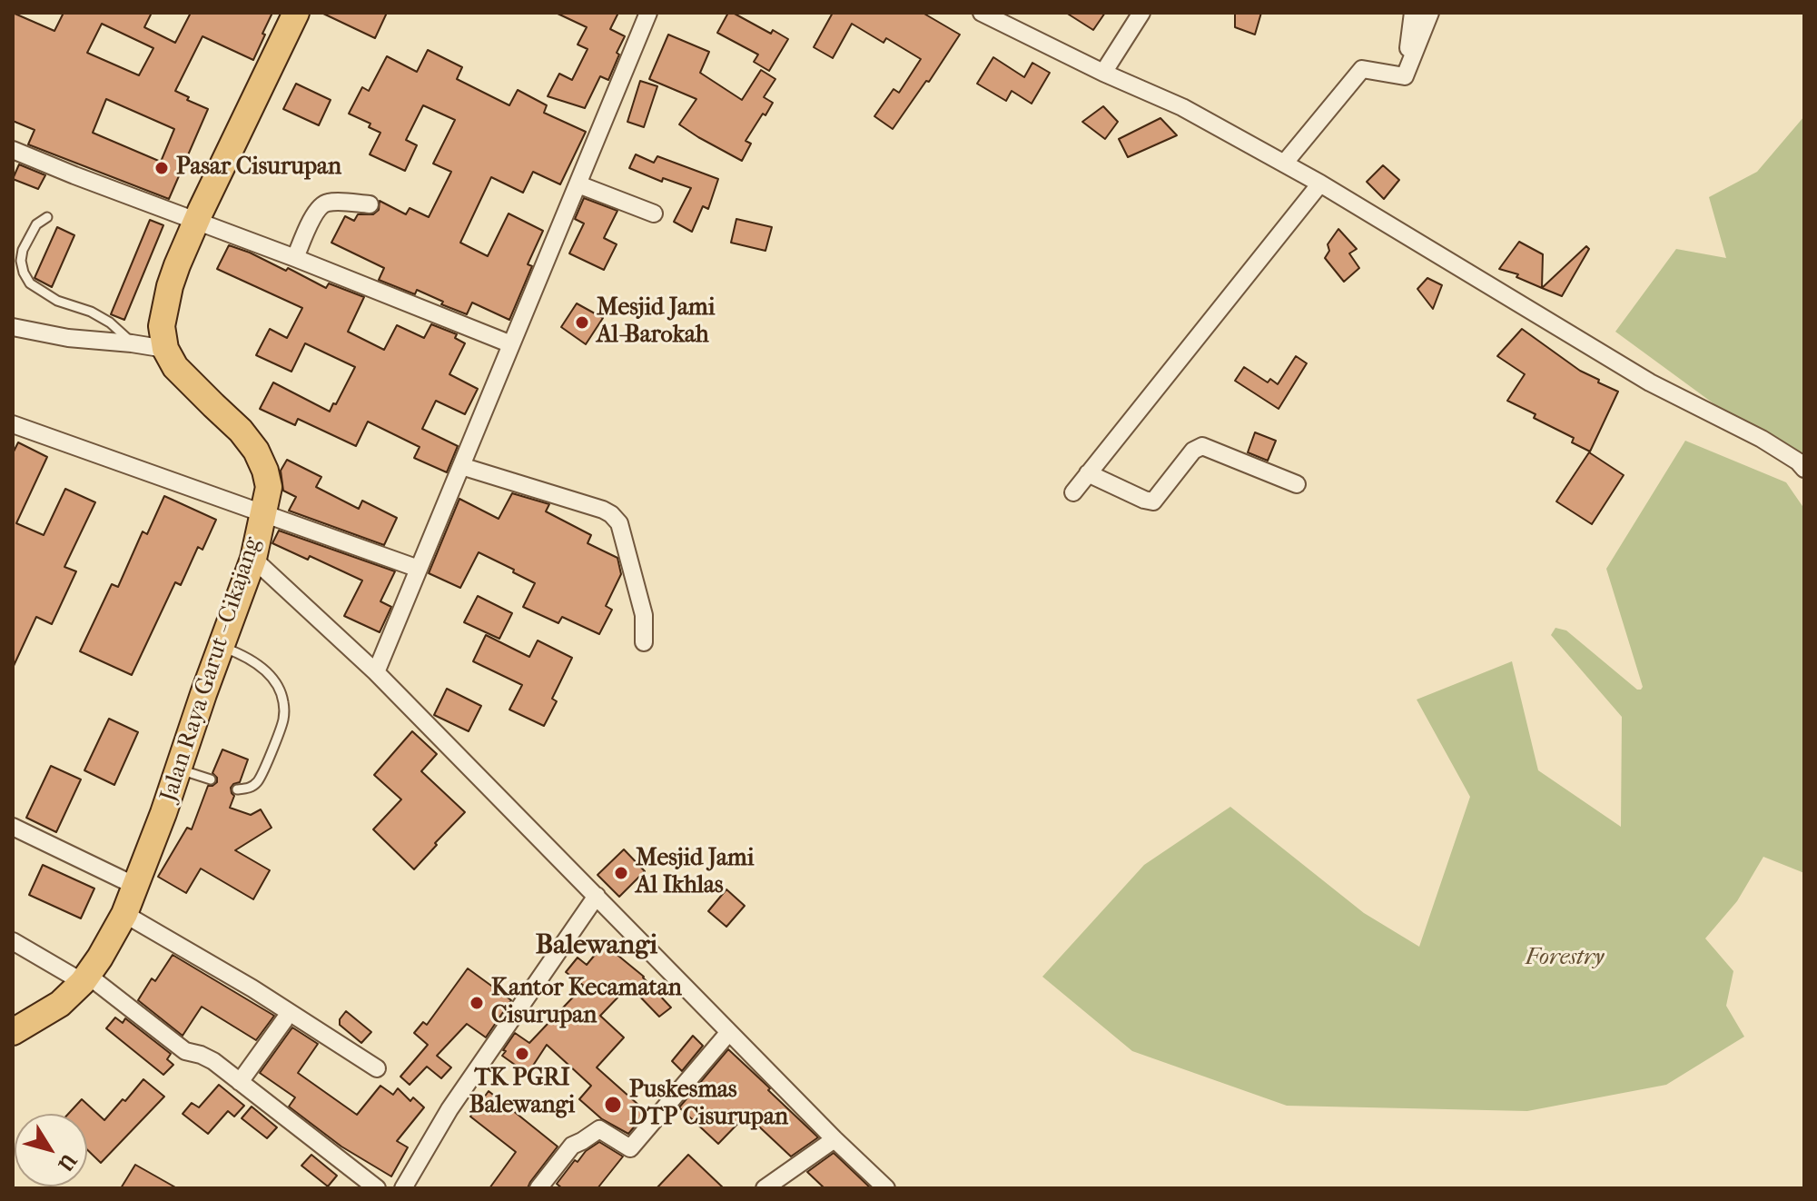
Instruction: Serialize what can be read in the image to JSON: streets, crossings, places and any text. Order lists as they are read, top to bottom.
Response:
{
  "streets": {
    "main road": ["Jalan Raya Garut - Cikajang"]
  },
  "districts": ["Balewangi"],
  "parks": ["Forestry"],
  "places": [
    "Pasar Cisurupan",
    "Mesjid Jami Al-Barokah",
    "Mesjid Jami Al Ikhlas",
    "Kantor Kecamatan Cisurupan",
    "TK PGRI Balewangi",
    "Puskesmas DTP Cisurupan"
  ],
  "north": "bottom right"
}
